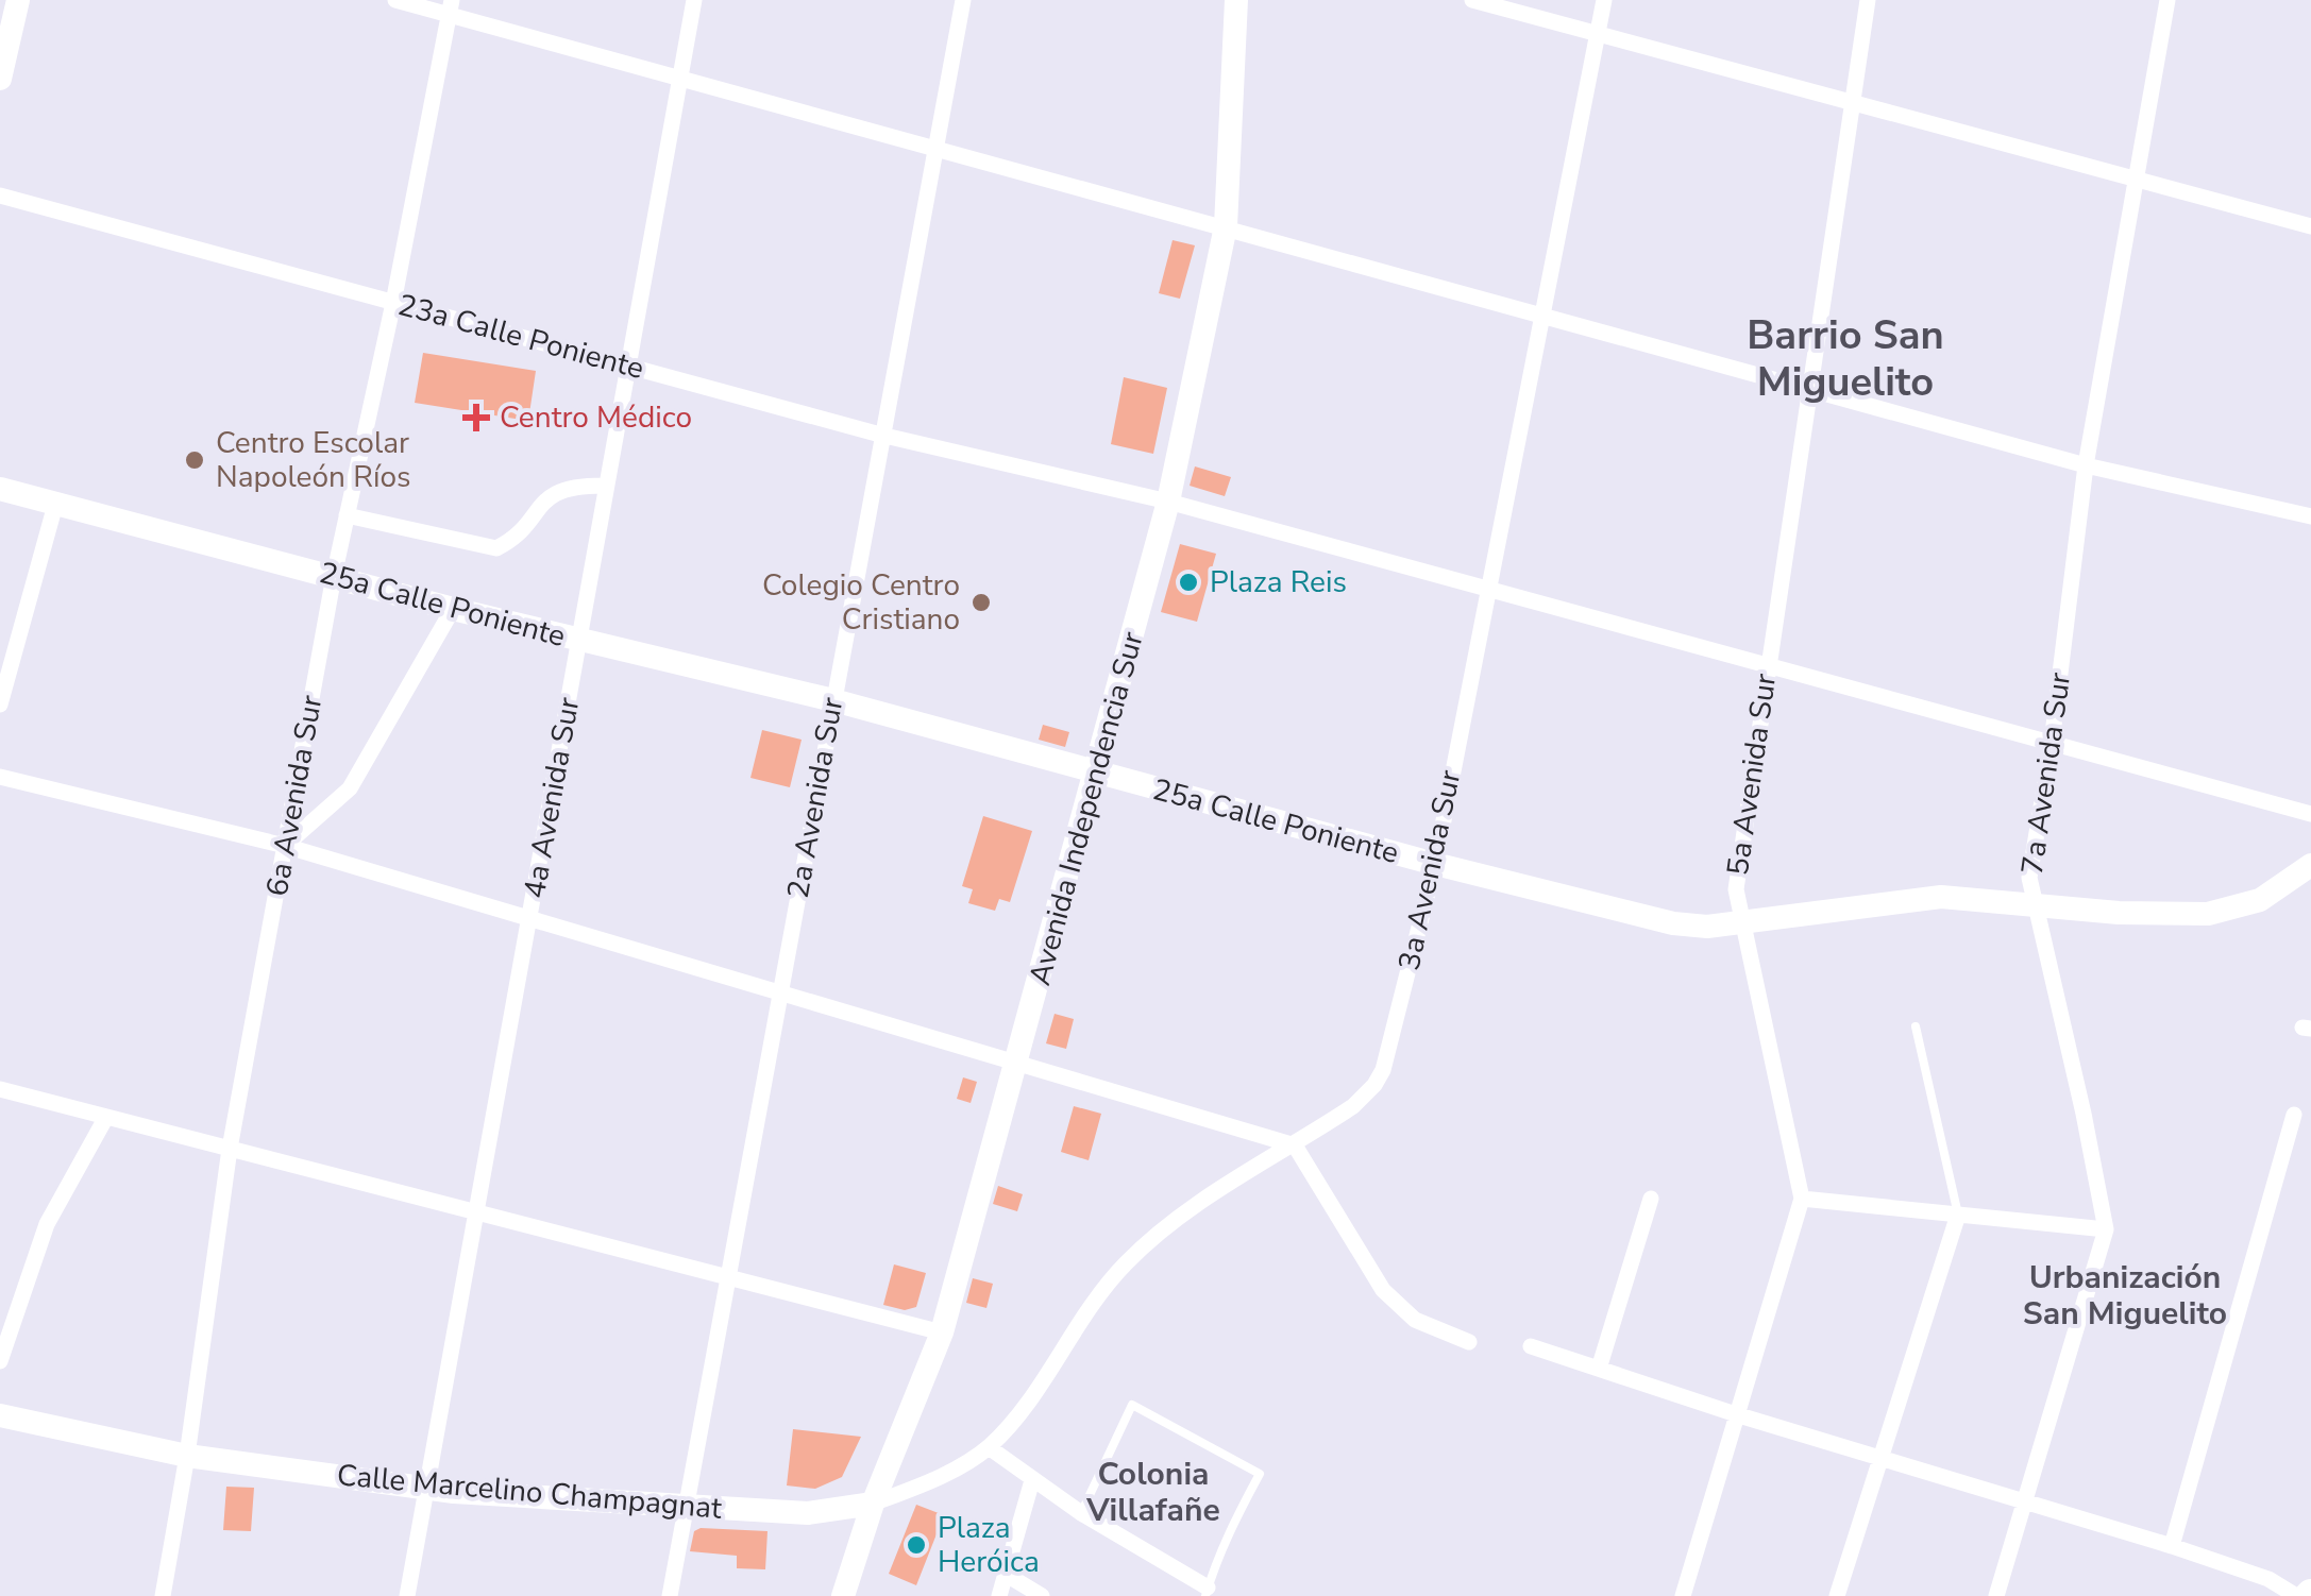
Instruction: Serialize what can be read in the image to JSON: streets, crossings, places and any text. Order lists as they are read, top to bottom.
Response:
{
  "streets": {
    "street": [
      "23a Calle Poniente",
      "25a Calle Poniente",
      "7a Avenida Sur",
      "5a Avenida Sur",
      "6a Avenida Sur",
      "4a Avenida Sur",
      "2a Avenida Sur",
      "Avenida Independencia Sur",
      "3a Avenida Sur",
      "Calle Marcelino Champagnat"
    ]
  },
  "crossings": [
    ["23a Calle Poniente", "7a Avenida Sur"],
    ["23a Calle Poniente", "5a Avenida Sur"],
    ["23a Calle Poniente", "6a Avenida Sur"],
    ["23a Calle Poniente", "4a Avenida Sur"],
    ["23a Calle Poniente", "2a Avenida Sur"],
    ["23a Calle Poniente", "Avenida Independencia Sur"],
    ["23a Calle Poniente", "3a Avenida Sur"],
    ["25a Calle Poniente", "7a Avenida Sur"],
    ["25a Calle Poniente", "5a Avenida Sur"],
    ["25a Calle Poniente", "6a Avenida Sur"],
    ["25a Calle Poniente", "4a Avenida Sur"],
    ["25a Calle Poniente", "2a Avenida Sur"],
    ["25a Calle Poniente", "Avenida Independencia Sur"],
    ["25a Calle Poniente", "3a Avenida Sur"],
    ["6a Avenida Sur", "Calle Marcelino Champagnat"],
    ["4a Avenida Sur", "Calle Marcelino Champagnat"],
    ["2a Avenida Sur", "Calle Marcelino Champagnat"],
    ["Avenida Independencia Sur", "3a Avenida Sur"],
    ["Avenida Independencia Sur", "Calle Marcelino Champagnat"],
    ["3a Avenida Sur", "Calle Marcelino Champagnat"]
  ],
  "districts": ["Barrio San Miguelito", "Urbanización San Miguelito", "Colonia Villafañe"],
  "places": {
    "health": ["Centro Médico"],
    "other": [
      "Centro Escolar Napoleón Ríos",
      "Plaza Reis",
      "Colegio Centro Cristiano",
      "Plaza Heróica"
    ]
  }
}
